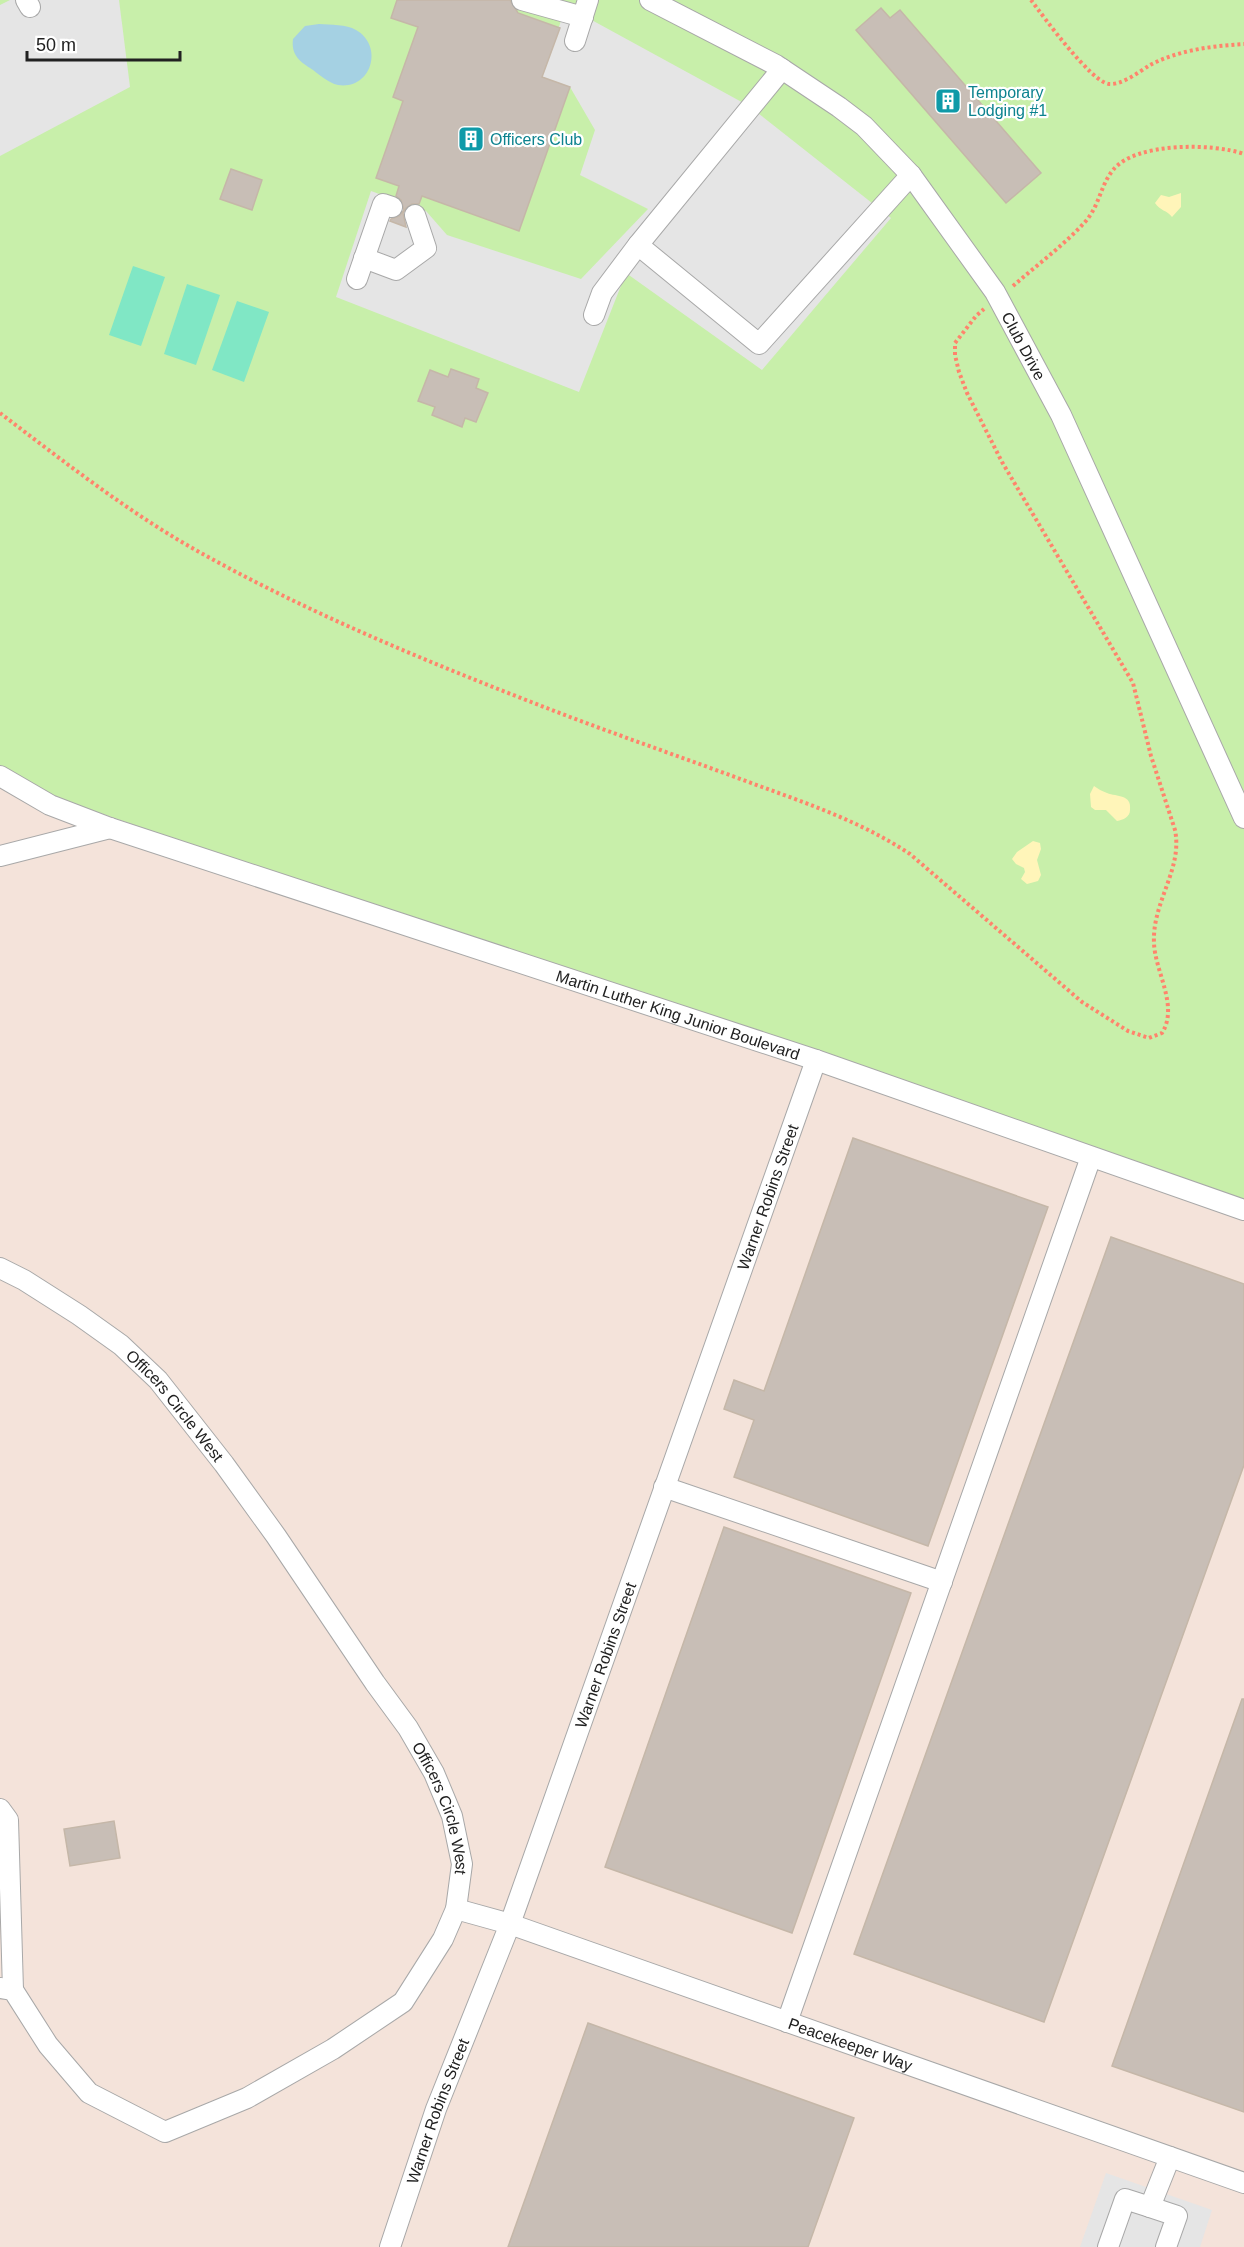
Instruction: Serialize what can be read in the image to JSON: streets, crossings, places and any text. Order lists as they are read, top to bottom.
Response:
{
  "streets": {
    "street": [
      "Club Drive",
      "Martin Luther King Junior Boulevard",
      "Warner Robins Street",
      "Officers Circle West",
      "Peacekeeper Way"
    ]
  },
  "crossings": [
    ["Martin Luther King Junior Boulevard", "Warner Robins Street"],
    ["Warner Robins Street", "Peacekeeper Way"],
    ["Officers Circle West", "Peacekeeper Way"]
  ],
  "places": {
    "building": ["Temporary Lodging #1", "Officers Club"]
  },
  "scale_bar": "50 m"
}
